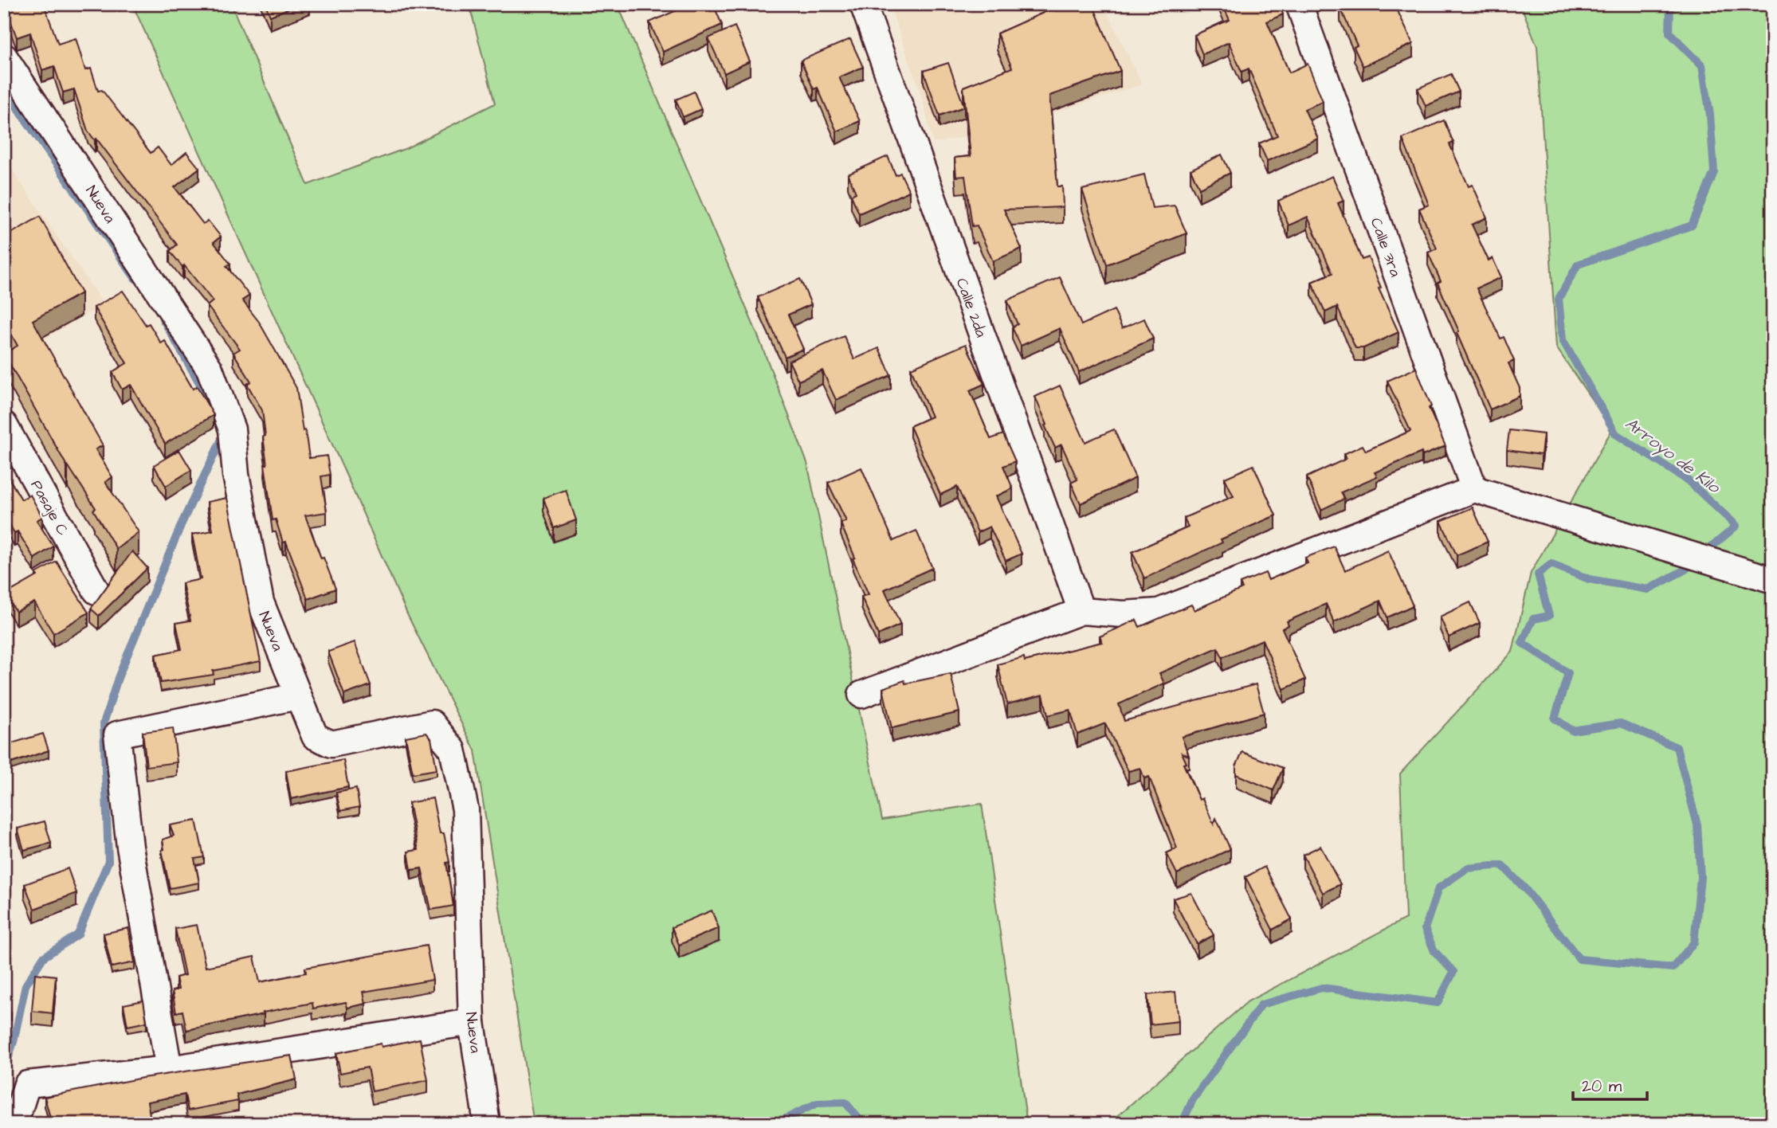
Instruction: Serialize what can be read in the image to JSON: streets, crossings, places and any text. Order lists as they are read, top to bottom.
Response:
{
  "streets": {
    "street": [
      "Nueva",
      "Calle 3ra",
      "Calle 2da",
      "Pasaje C"
    ]
  },
  "water": ["Arroyo de Kilo"],
  "scale_bar": "20 m"
}
